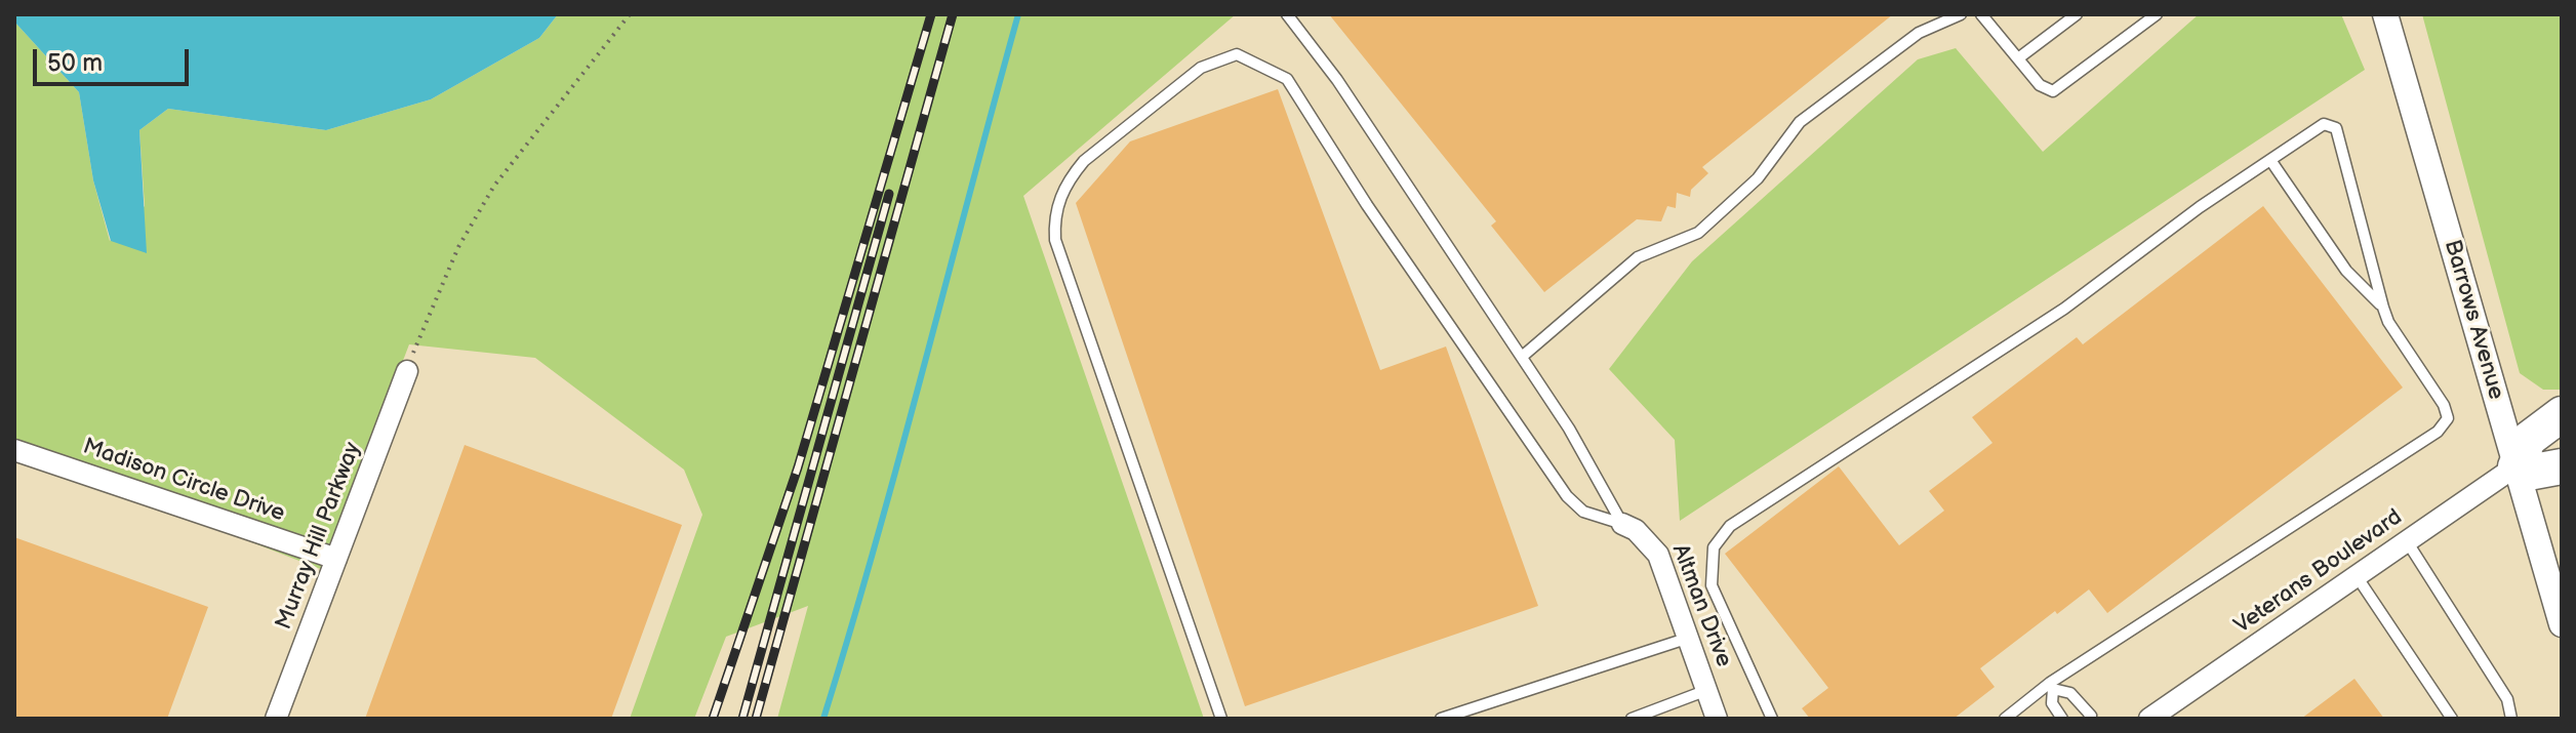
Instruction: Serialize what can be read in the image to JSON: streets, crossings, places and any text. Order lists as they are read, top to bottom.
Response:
{
  "streets": {
    "street": [
      "Barrows Avenue",
      "Madison Circle Drive",
      "Murray Hill Parkway",
      "Veterans Boulevard",
      "Altman Drive"
    ]
  },
  "crossings": [
    ["Barrows Avenue", "Veterans Boulevard"],
    ["Madison Circle Drive", "Murray Hill Parkway"]
  ],
  "scale_bar": "50 m"
}
